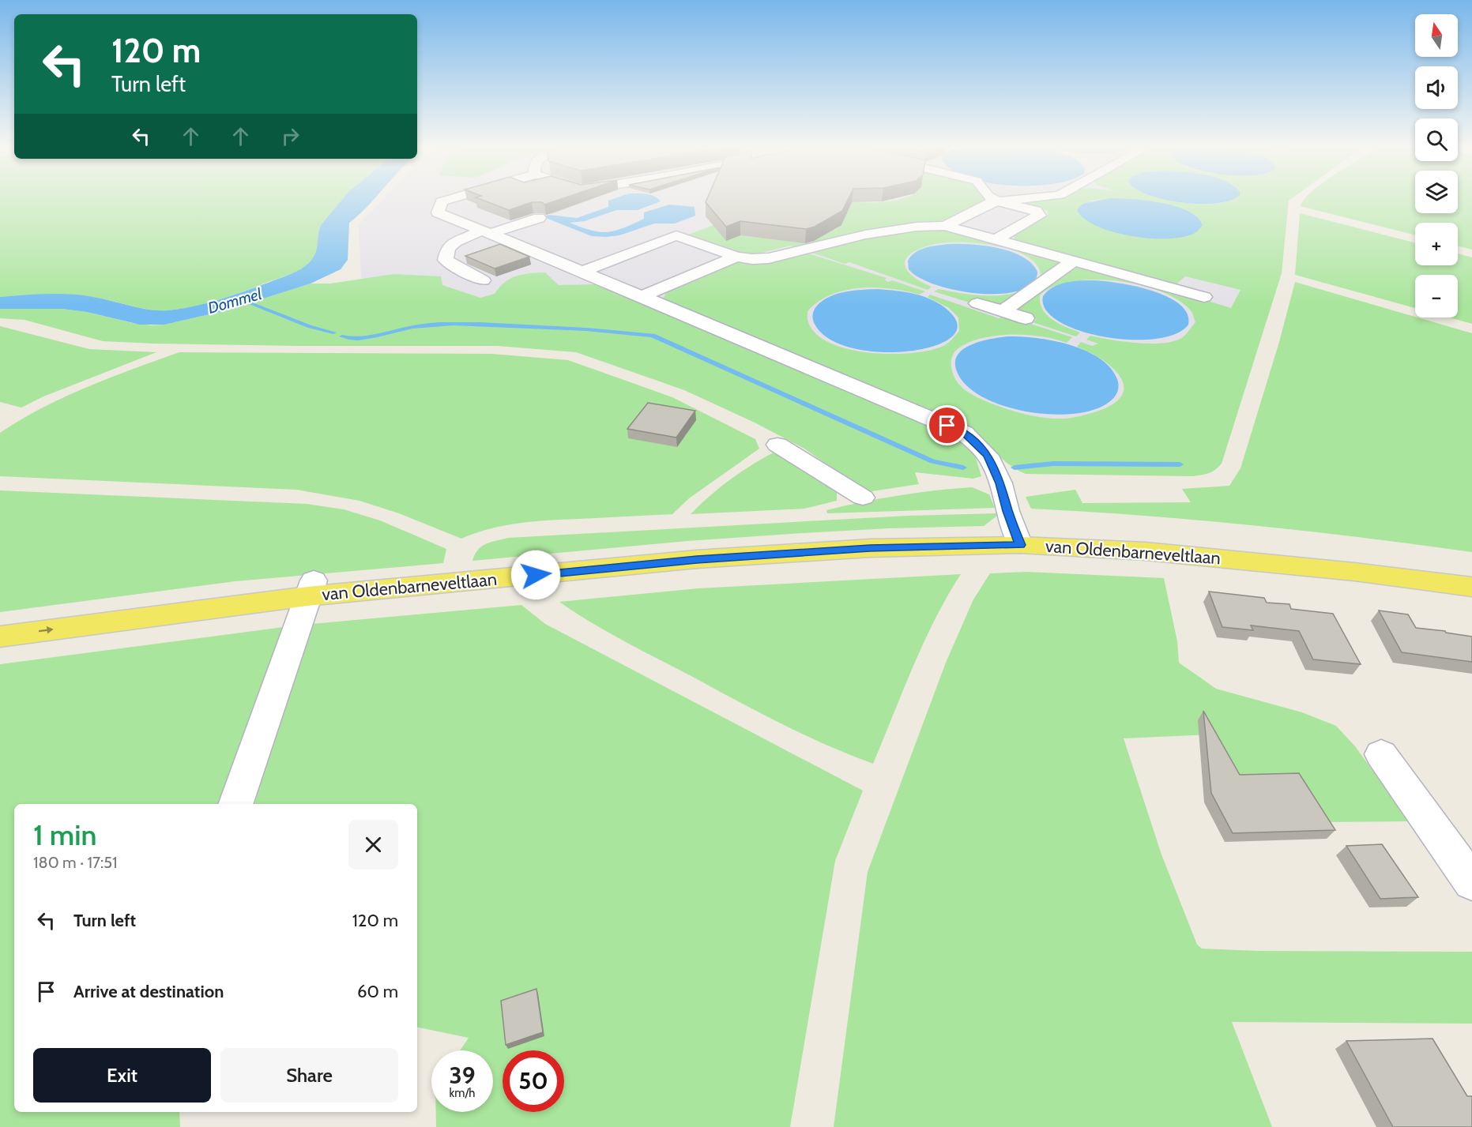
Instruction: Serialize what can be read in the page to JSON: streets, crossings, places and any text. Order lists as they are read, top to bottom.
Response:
{
  "streets": {
    "main road": ["van Oldenbarneveltlaan"]
  },
  "water": ["Dommel"],
  "north": "top",
  "page": {
    "map_buttons": ["+", "−"],
    "turn": ["120 m", "Turn left"],
    "heading": ["1 min", "180 m · 17:51"],
    "list": [
      {
        "name": "Turn left",
        "value": "120 m"
      },
      {
        "name": "Arrive at destination",
        "value": "60 m"
      }
    ],
    "buttons": ["Exit", "Share"],
    "speed": "39 km/h",
    "limit": "50"
  }
}
